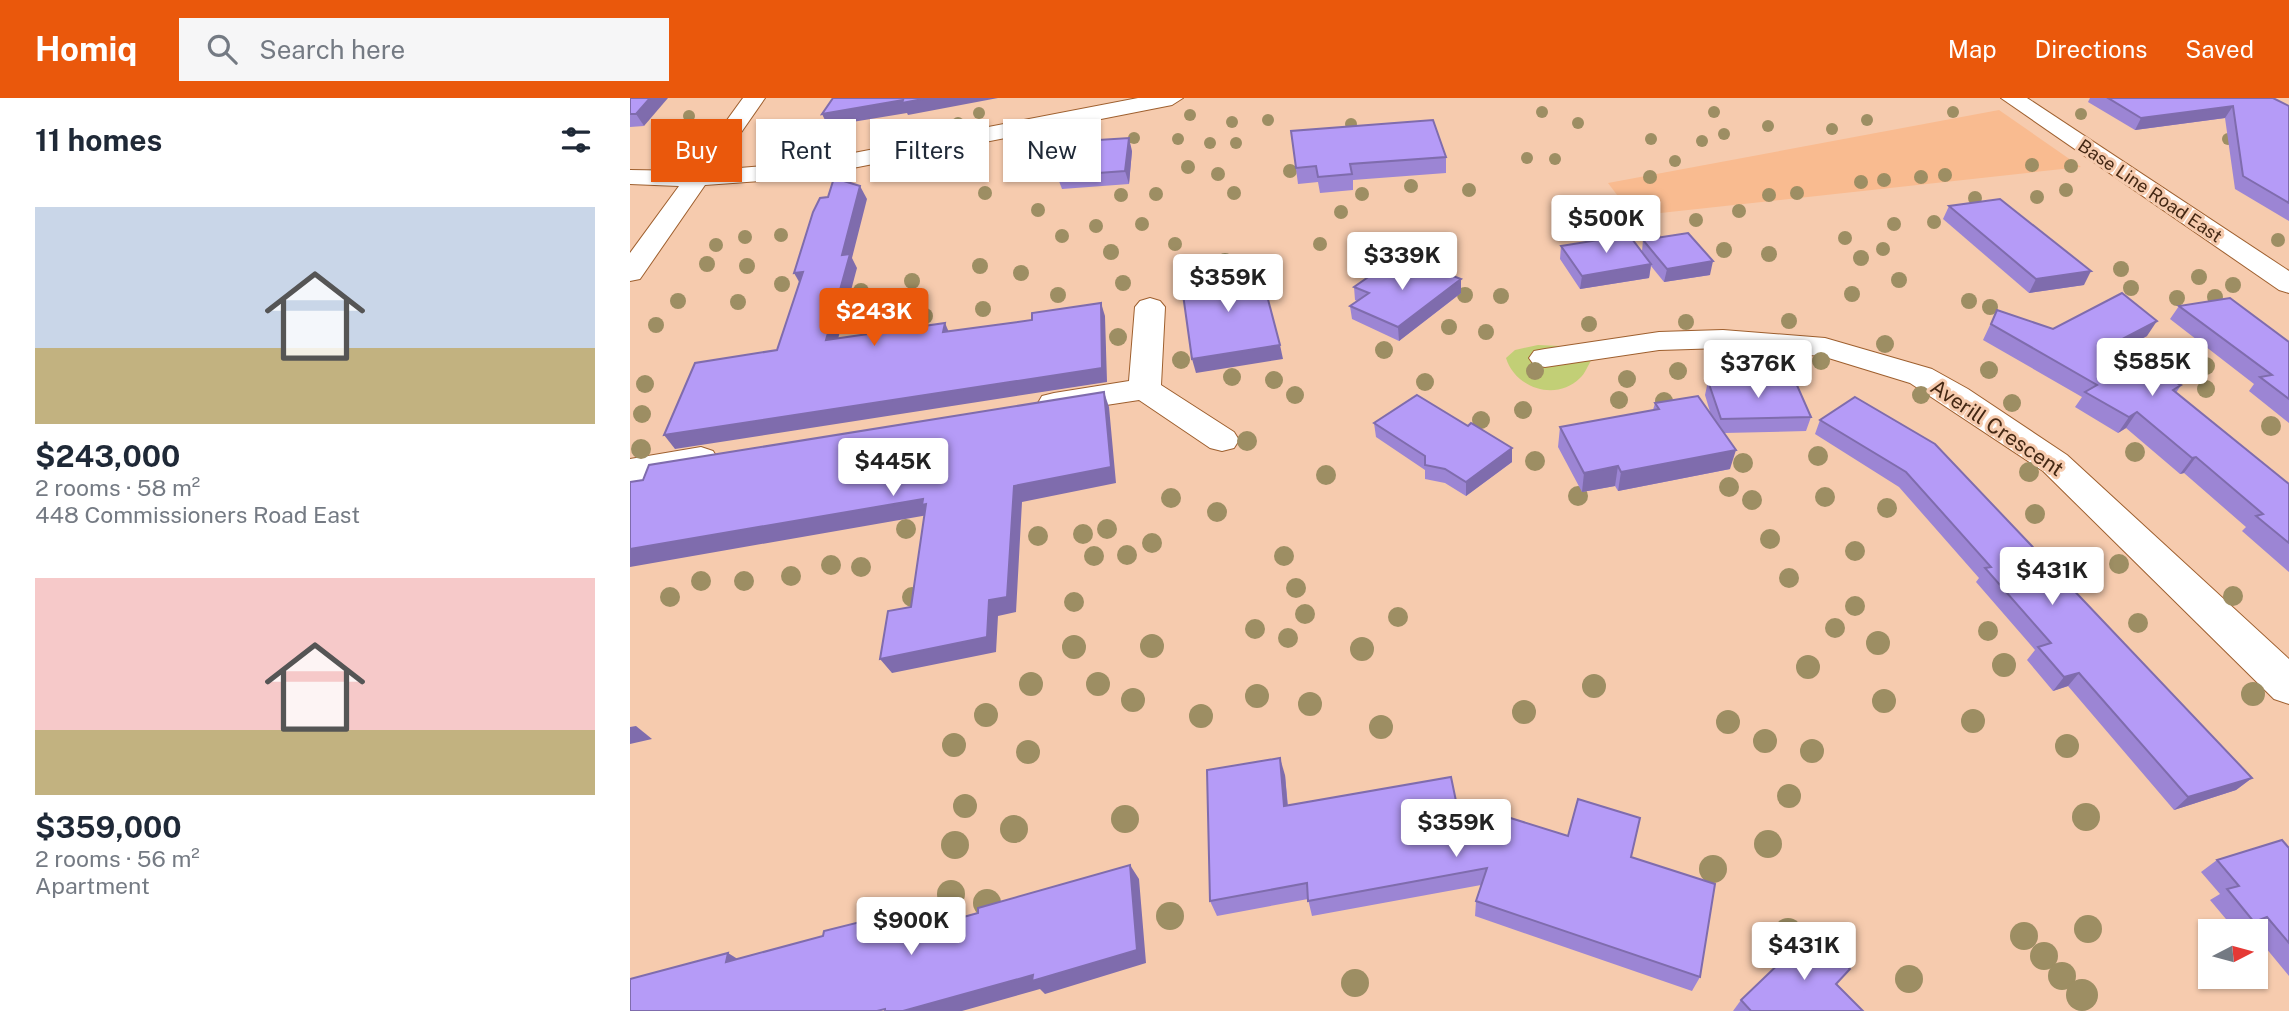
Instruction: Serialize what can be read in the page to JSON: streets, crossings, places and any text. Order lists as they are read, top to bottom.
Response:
{
  "streets": {
    "street": ["Base Line Road East", "Averill Crescent"]
  },
  "north": "right",
  "page": {
    "header": "Homiq",
    "search": "Search here",
    "nav": ["Map", "Directions", "Saved"],
    "heading": "11 homes",
    "chip": [
      "Buy",
      "Rent",
      "Filters",
      "New"
    ],
    "list": [
      {
        "name": "$243,000",
        "note": "2 rooms · 58 m² · 448 Commissioners Road East"
      },
      {
        "name": "$359,000",
        "note": "2 rooms · 56 m² · Apartment"
      }
    ],
    "price": [
      "$500K",
      "$339K",
      "$359K",
      "$243K",
      "$585K",
      "$376K",
      "$445K",
      "$431K",
      "$359K",
      "$900K",
      "$431K"
    ]
  }
}
